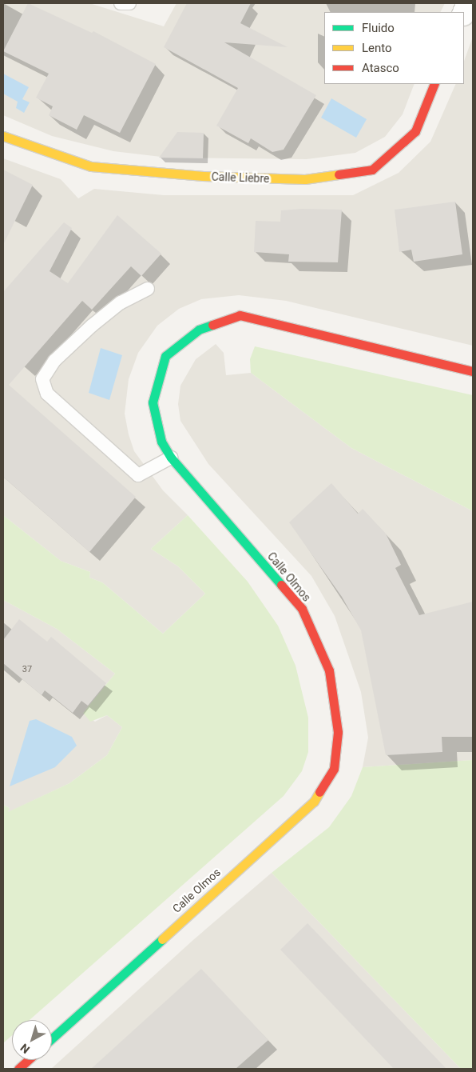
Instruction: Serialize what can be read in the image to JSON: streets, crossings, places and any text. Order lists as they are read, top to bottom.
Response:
{
  "streets": {
    "street": ["Calle Liebre", "Calle Olmos"]
  },
  "house_numbers": ["37"],
  "legend": ["Fluido", "Lento", "Atasco"],
  "north": "bottom left"
}
